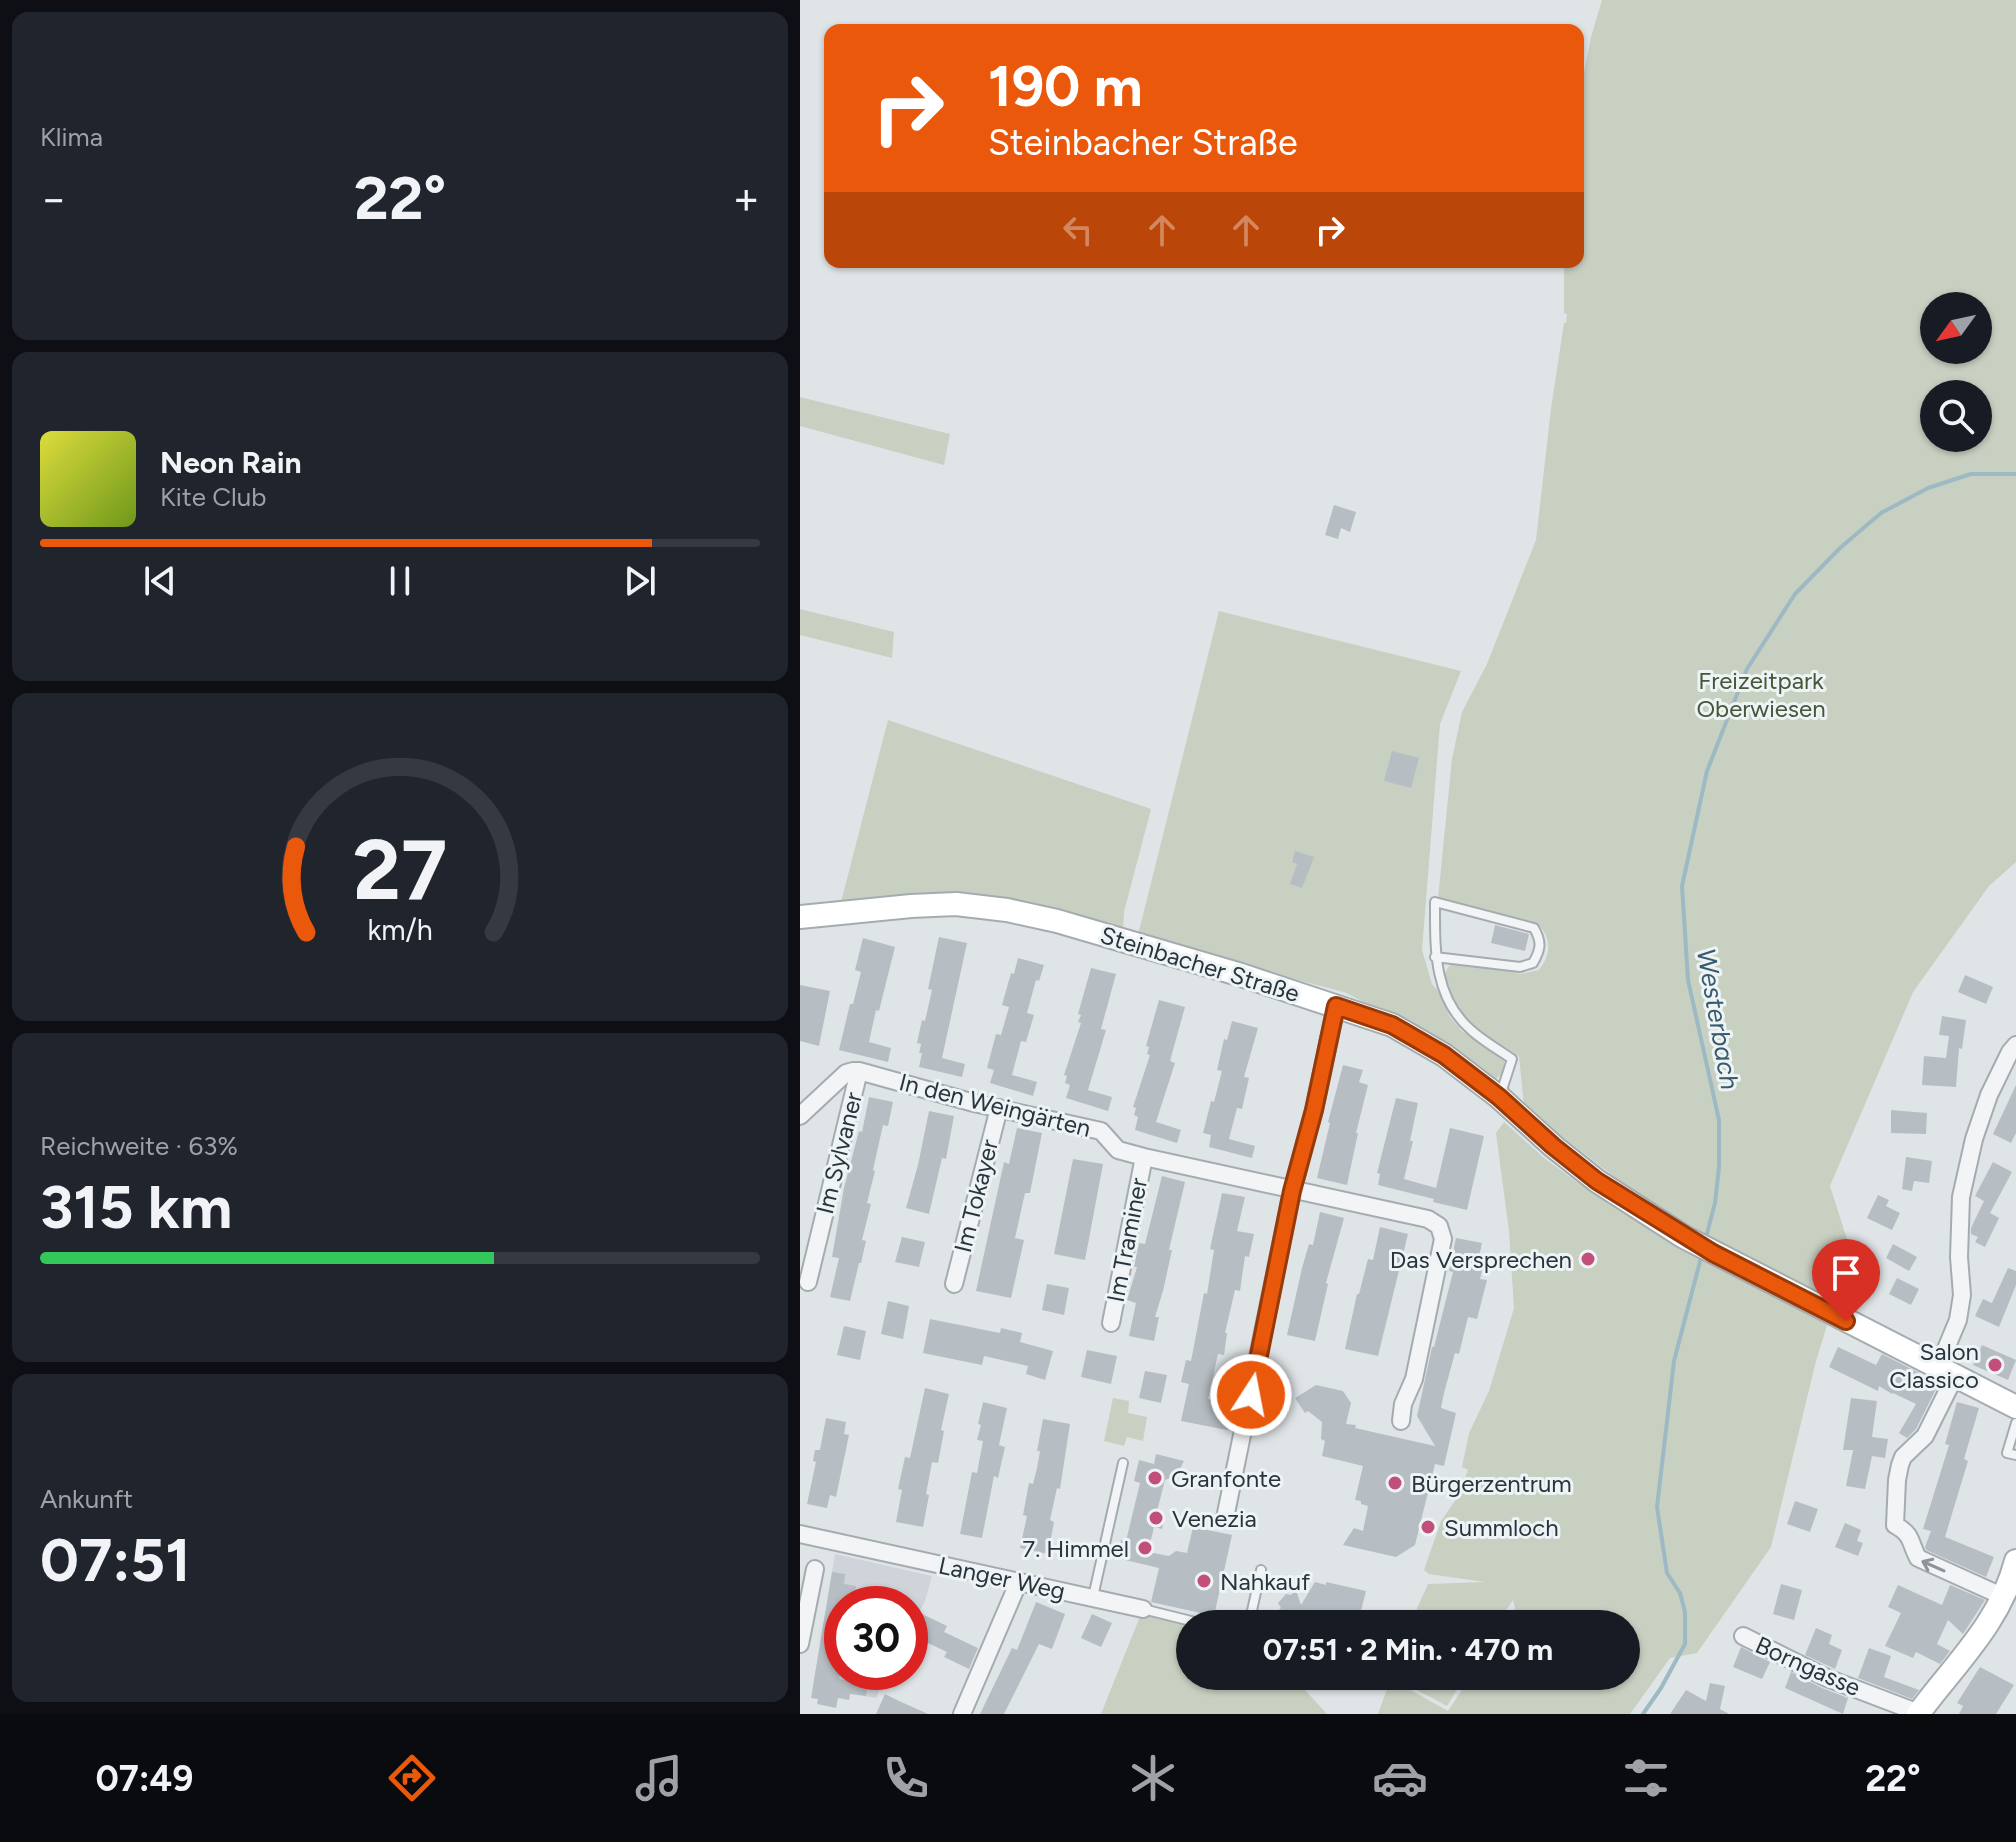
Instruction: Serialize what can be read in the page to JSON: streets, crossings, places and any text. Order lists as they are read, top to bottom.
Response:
{
  "streets": {
    "main road": ["Steinbacher Straße"],
    "street": [
      "In den Weingärten",
      "Im Sylvaner",
      "Im Tokayer",
      "Im Traminer",
      "Langer Weg",
      "Borngasse"
    ]
  },
  "crossings": [
    ["In den Weingärten", "Im Sylvaner"],
    ["In den Weingärten", "Im Tokayer"],
    ["In den Weingärten", "Im Traminer"]
  ],
  "water": ["Westerbach"],
  "parks": ["Freizeitpark Oberwiesen"],
  "places": [
    "Das Versprechen",
    "Salon Classico",
    "Granfonte",
    "Bürgerzentrum",
    "Venezia",
    "Summloch",
    "7. Himmel",
    "Nahkauf"
  ],
  "north": "bottom left",
  "page": {
    "tile": [
      "Klima",
      ["Reichweite · 63%", "315 km"],
      ["Ankunft", "07:51"]
    ],
    "turn": ["190 m", "Steinbacher Straße"],
    "heat": ["−", "22°", "+"],
    "song": ["Neon Rain", "Kite Club"],
    "limit": "30",
    "trip": "07:51 · 2 Min. · 470 m",
    "tabs": ["07:49", "22°"],
    "gauge": ["27", "km/h"]
  }
}
